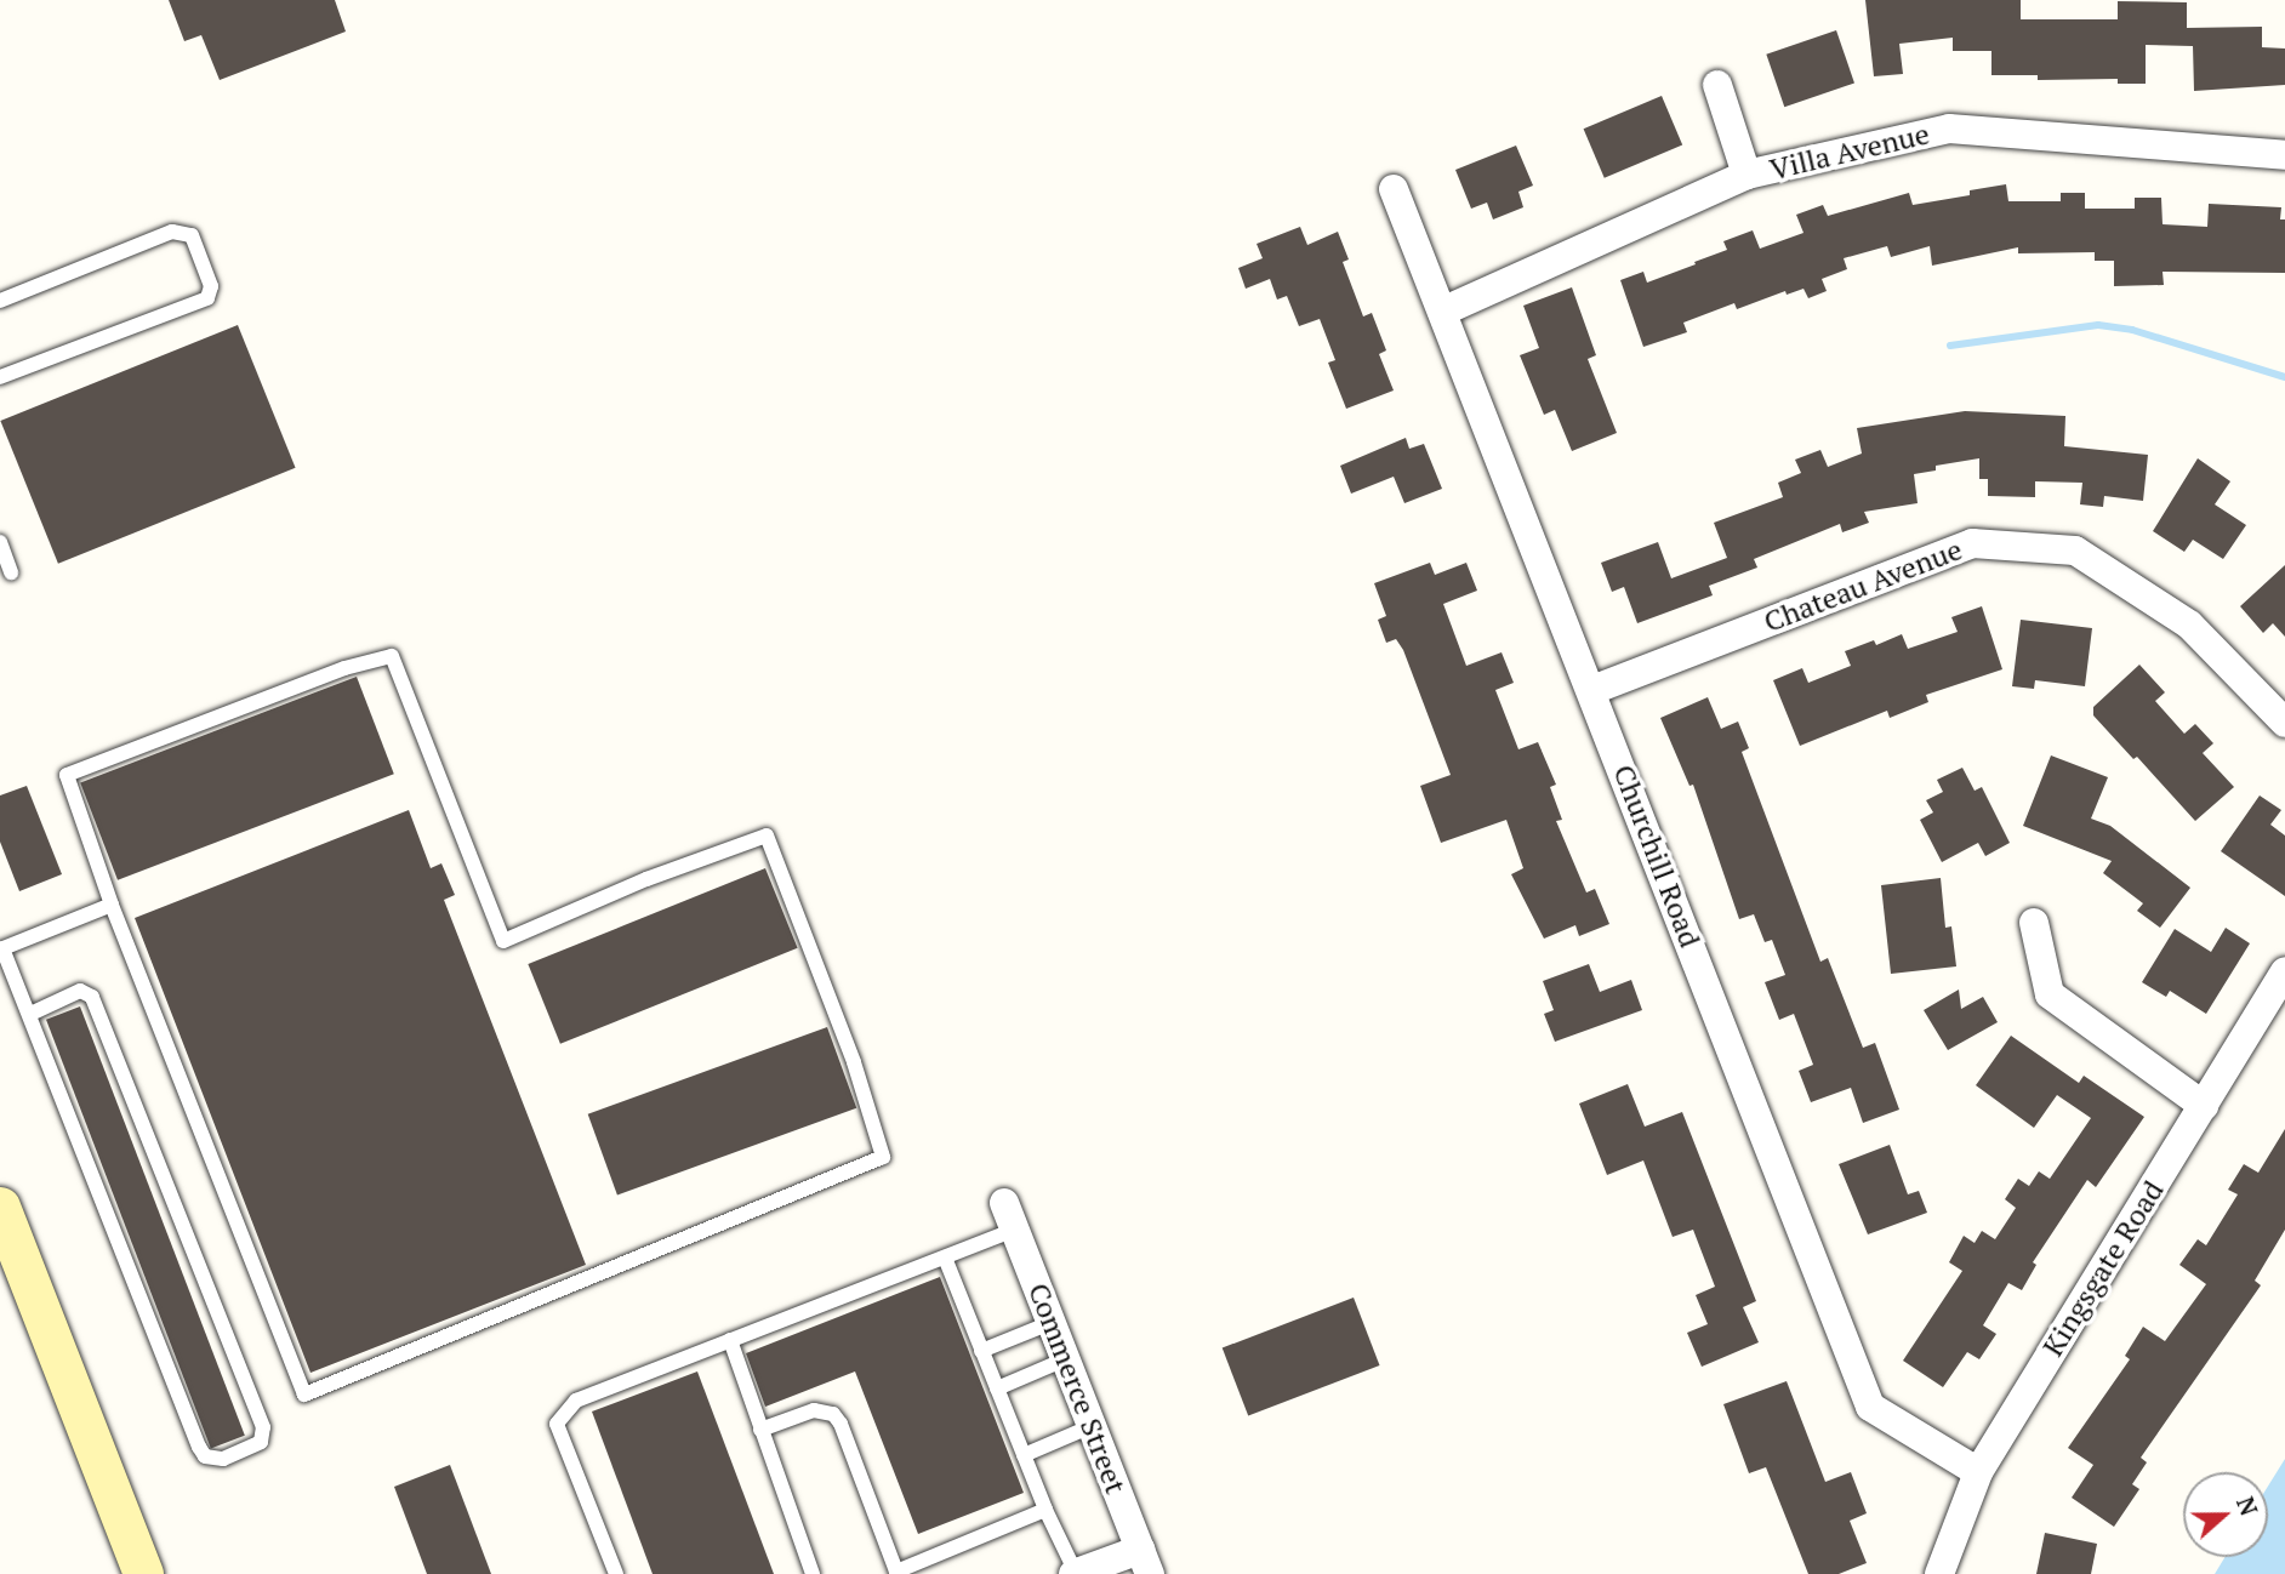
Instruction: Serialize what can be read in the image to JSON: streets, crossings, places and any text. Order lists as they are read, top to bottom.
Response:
{
  "streets": {
    "street": [
      "Villa Avenue",
      "Chateau Avenue",
      "Churchill Road",
      "Kingsgate Road",
      "Commerce Street"
    ]
  },
  "crossings": [
    ["Villa Avenue", "Churchill Road"],
    ["Chateau Avenue", "Churchill Road"],
    ["Churchill Road", "Kingsgate Road"]
  ],
  "north": "right"
}
